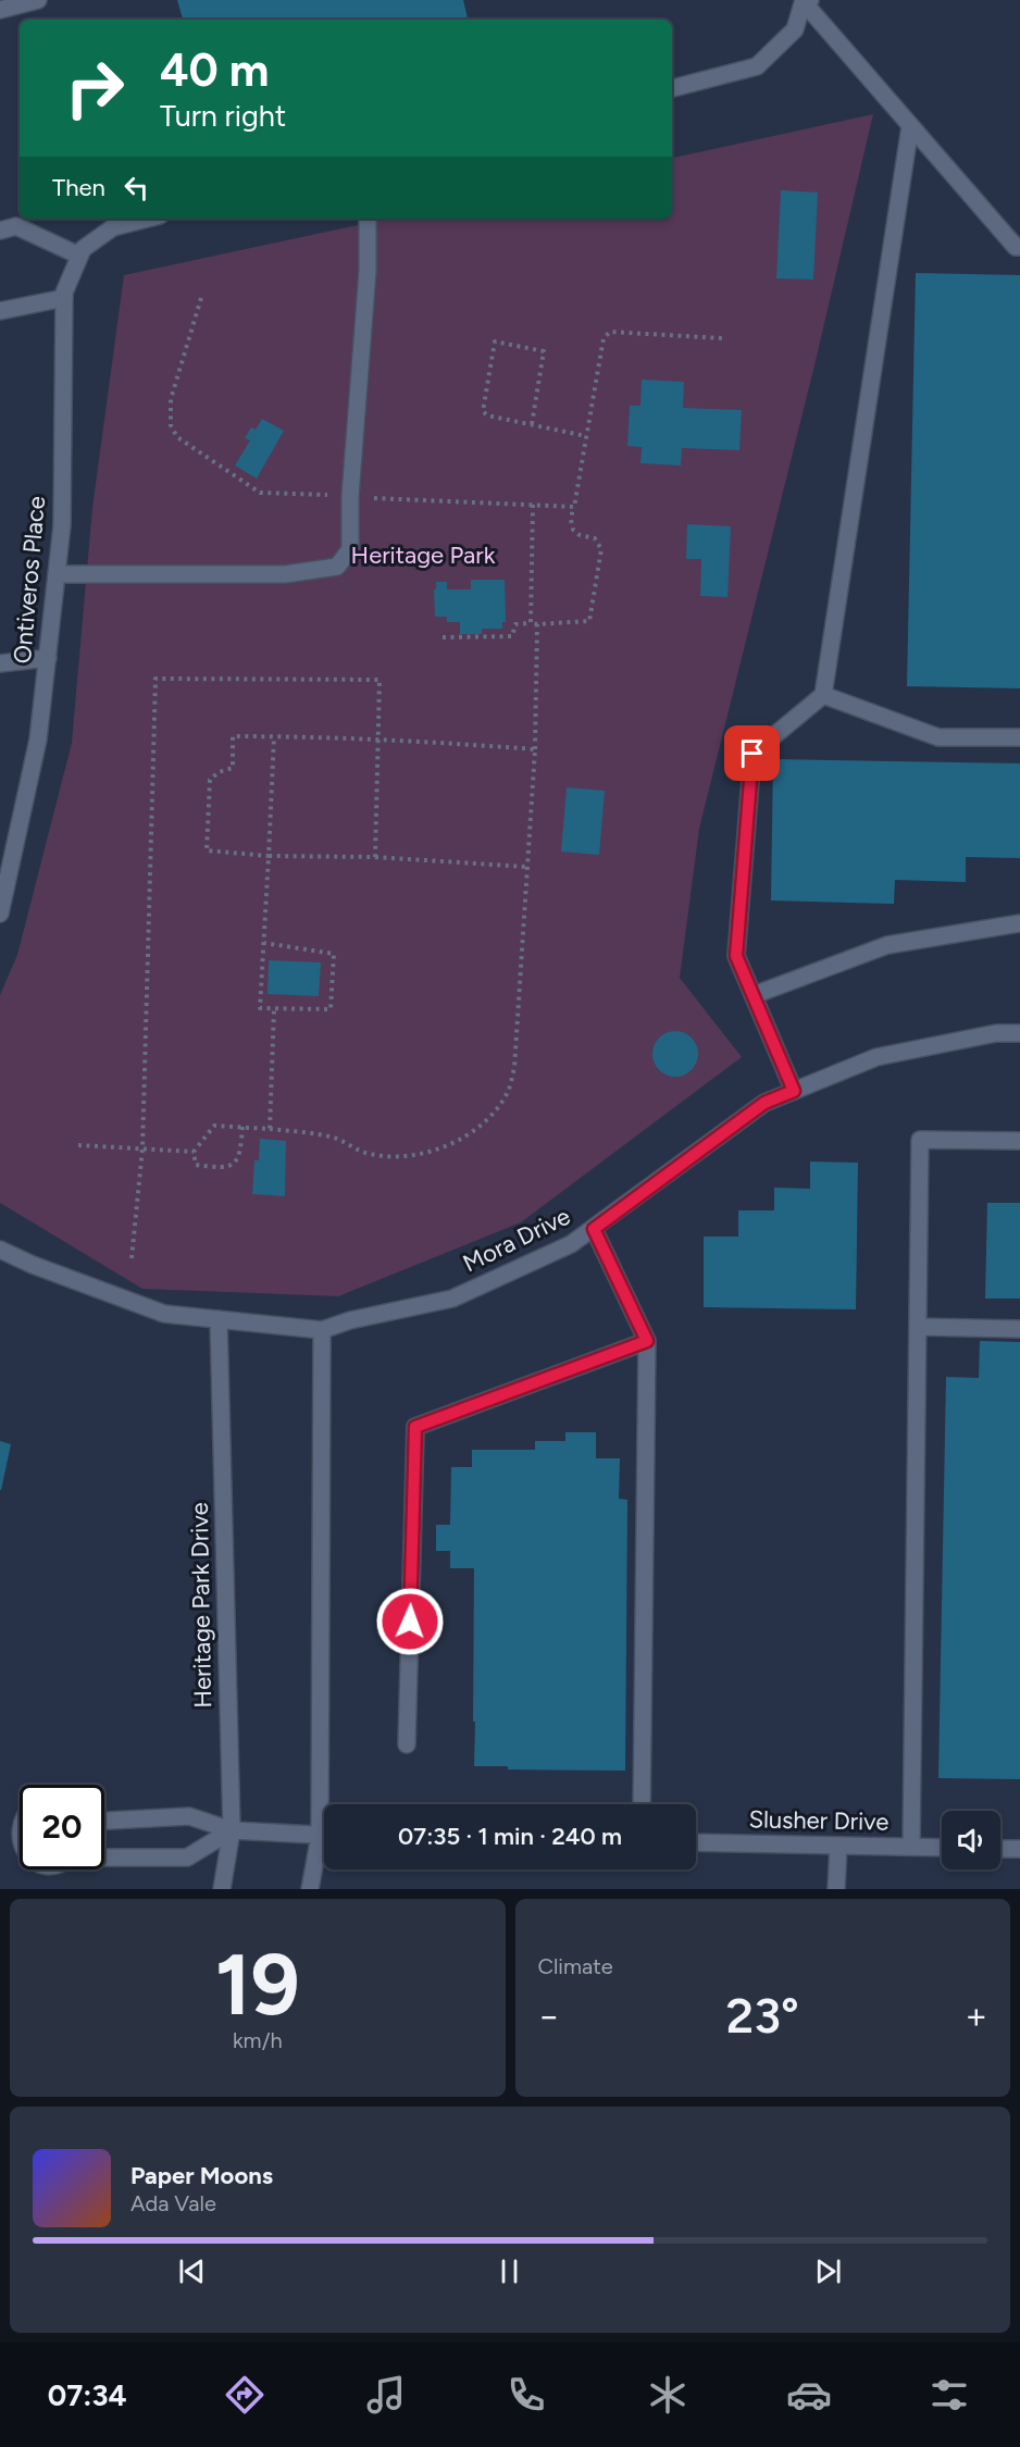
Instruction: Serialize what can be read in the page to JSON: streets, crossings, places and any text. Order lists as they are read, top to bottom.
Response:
{
  "streets": {
    "street": [
      "Ontiveros Place",
      "Mora Drive",
      "Heritage Park Drive",
      "Slusher Drive"
    ]
  },
  "crossings": [
    ["Mora Drive", "Heritage Park Drive"]
  ],
  "parks": ["Heritage Park"],
  "page": {
    "turn": ["40 m", "Turn right"],
    "then": "Then",
    "limit": "20",
    "trip": "07:35 · 1 min · 240 m",
    "tile": [
      ["19", "km/h"],
      "Climate"
    ],
    "heat": ["−", "23°", "+"],
    "song": ["Paper Moons", "Ada Vale"],
    "tabs": "07:34"
  }
}
